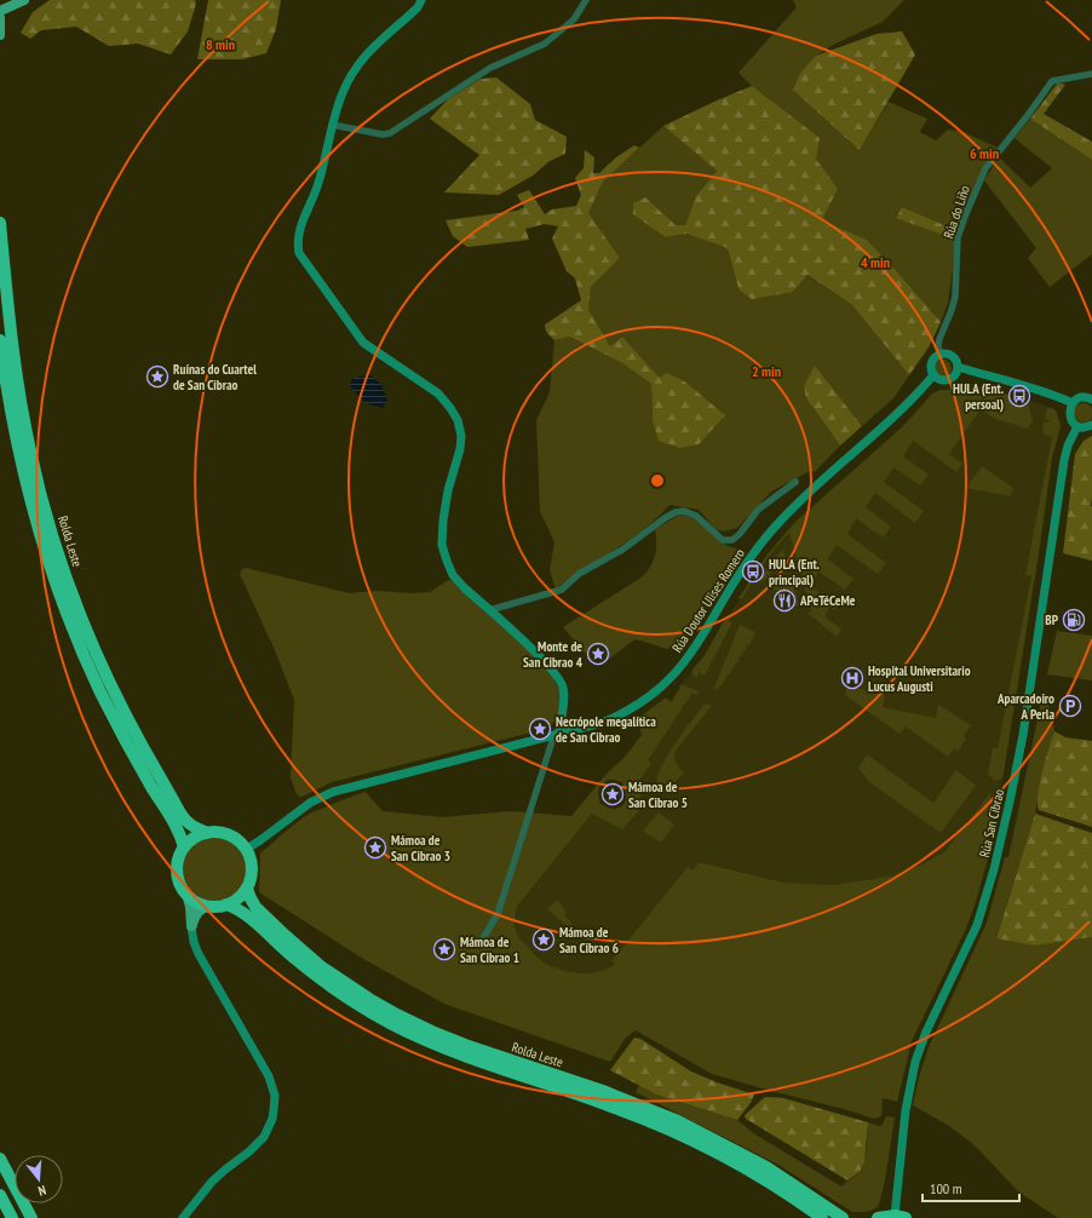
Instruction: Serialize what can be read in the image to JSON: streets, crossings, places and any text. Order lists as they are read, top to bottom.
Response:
{
  "streets": {
    "highway": ["Rolda Leste"],
    "street": ["Rúa do Liño", "Rúa Doutor Ulises Romero", "Rúa San Cibrao"]
  },
  "crossings": [
    ["Rúa do Liño", "Rúa Doutor Ulises Romero"],
    ["Rolda Leste", "Rúa Doutor Ulises Romero"]
  ],
  "places": {
    "place": [
      "Ruínas do Cuartel de San Cibrao",
      "Monte de San Cibrao 4",
      "Necrópole megalítica de San Cibrao",
      "Mámoa de San Cibrao 5",
      "Mámoa de San Cibrao 3",
      "Mámoa de San Cibrao 6",
      "Mámoa de San Cibrao 1"
    ],
    "bus stop": ["HULA (Ent. persoal)", "HULA (Ent. principal)"],
    "restaurant": ["APeTéCeMe"],
    "fuel station": ["BP"],
    "hospital": ["Hospital Universitario Lucus Augusti"],
    "parking": ["Aparcadoiro A Perla"]
  },
  "scale_bar": "100 m",
  "north": "bottom",
  "rings": [
    "8 min",
    "6 min",
    "4 min",
    "2 min"
  ]
}
